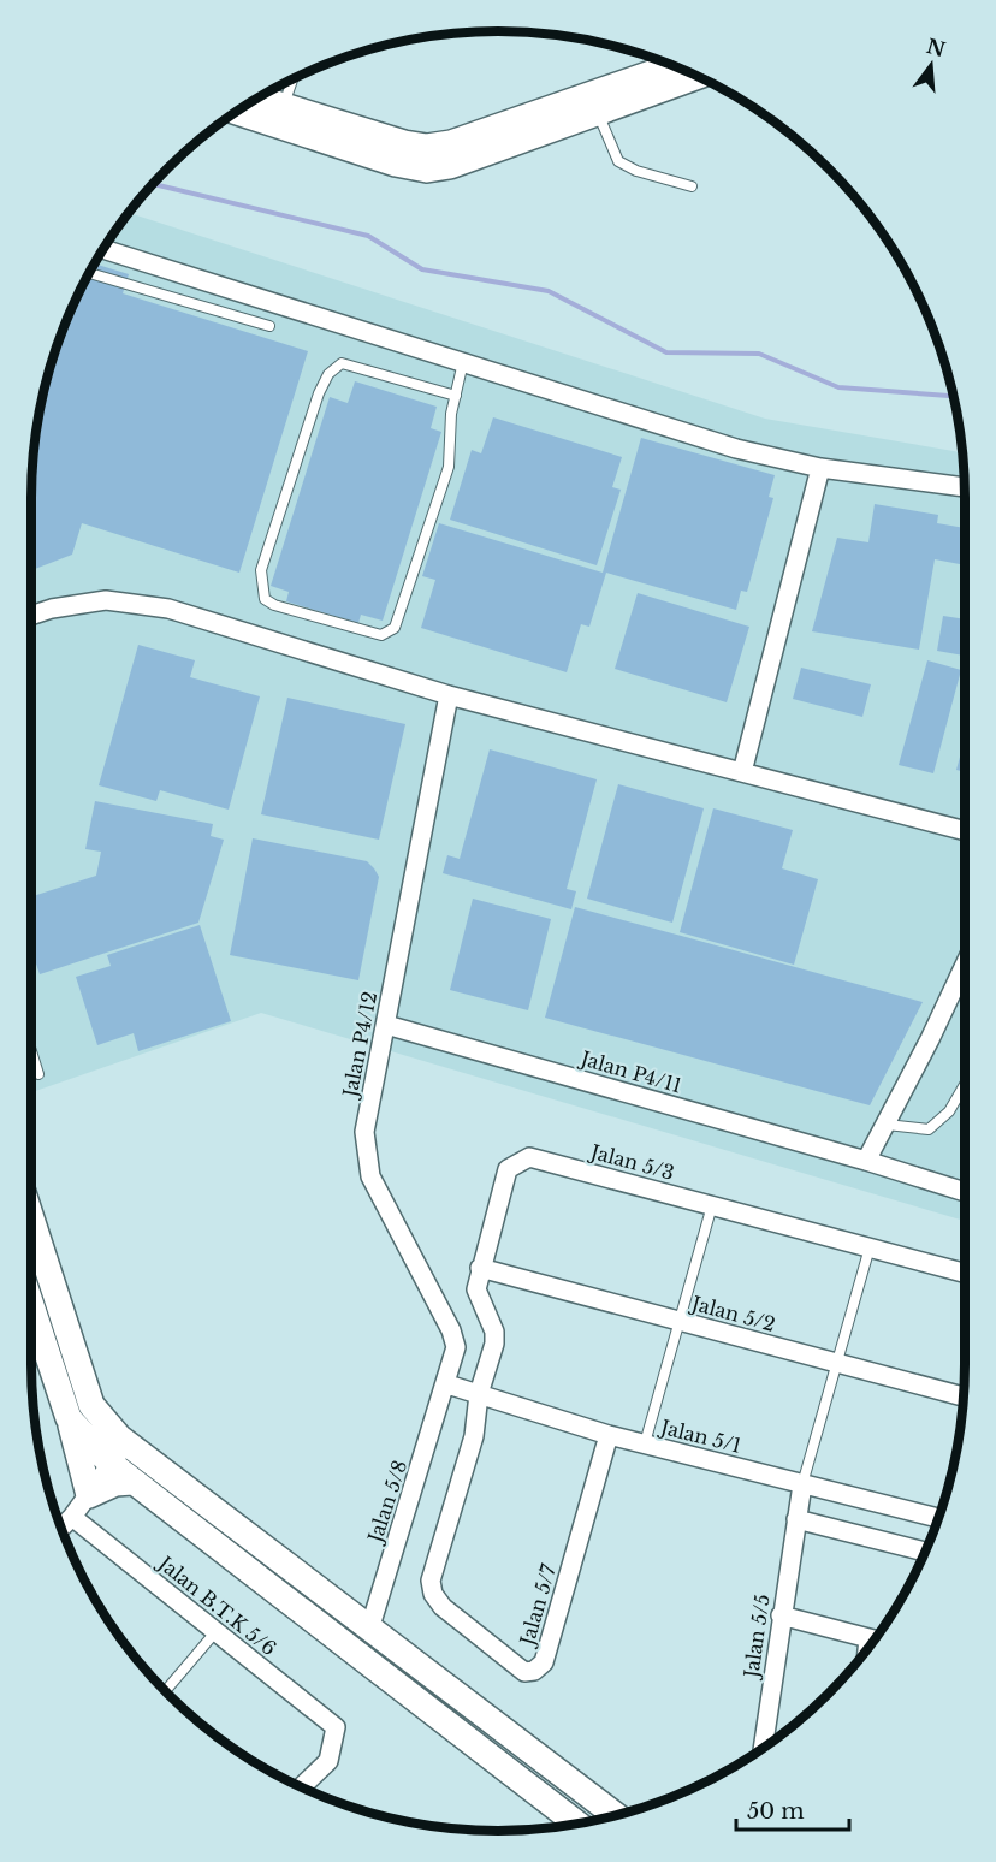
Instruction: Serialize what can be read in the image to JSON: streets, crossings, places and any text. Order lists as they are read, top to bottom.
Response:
{
  "streets": {
    "street": [
      "Jalan P4/12",
      "Jalan P4/11",
      "Jalan 5/3",
      "Jalan 5/2",
      "Jalan 5/1",
      "Jalan 5/8",
      "Jalan 5/7",
      "Jalan B.T.K 5/6",
      "Jalan 5/5"
    ]
  },
  "crossings": [
    ["Jalan P4/12", "Jalan P4/11"],
    ["Jalan P4/12", "Jalan 5/1"],
    ["Jalan P4/12", "Jalan 5/8"],
    ["Jalan 5/3", "Jalan 5/2"],
    ["Jalan 5/3", "Jalan 5/1"],
    ["Jalan 5/3", "Jalan 5/7"],
    ["Jalan 5/1", "Jalan 5/8"],
    ["Jalan 5/1", "Jalan 5/7"],
    ["Jalan 5/1", "Jalan 5/5"]
  ],
  "scale_bar": "50 m",
  "north": "top"
}
